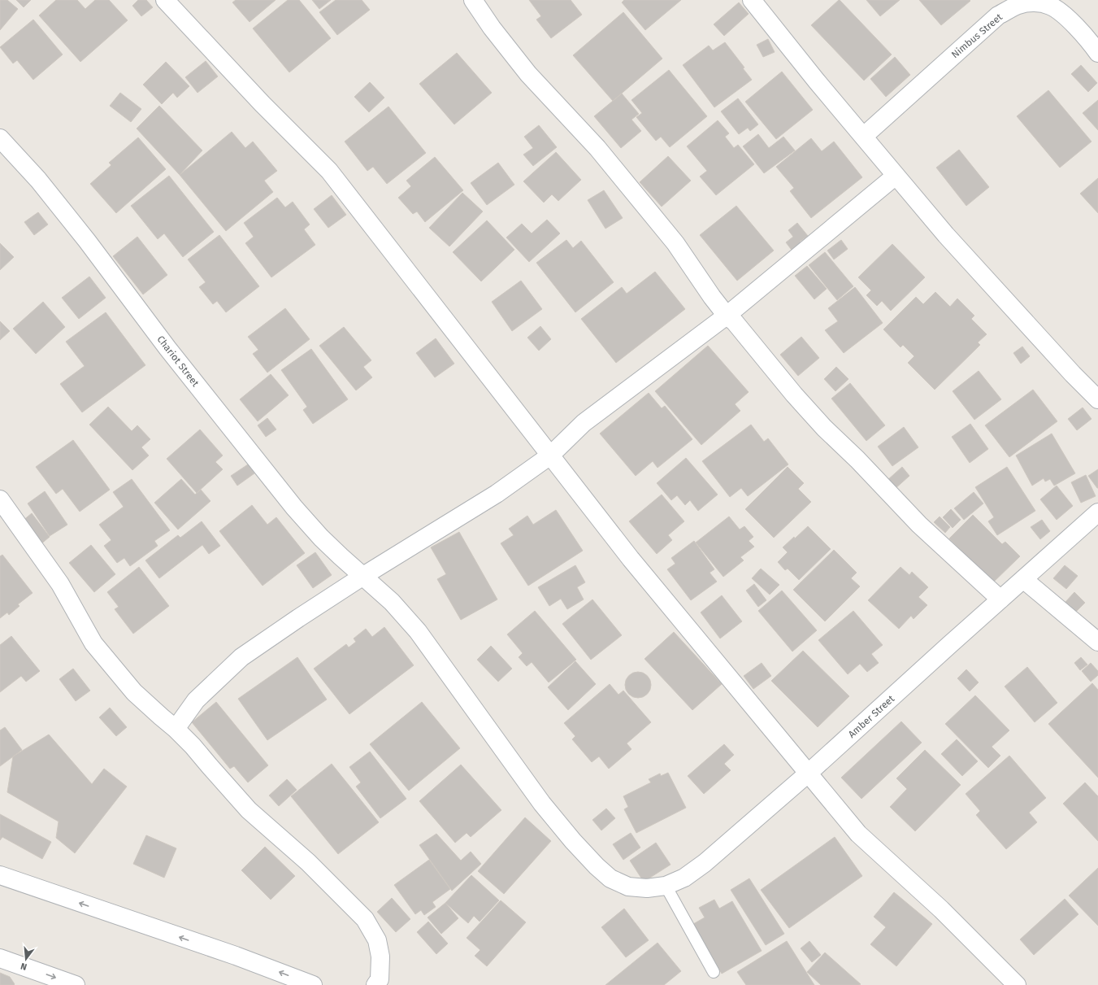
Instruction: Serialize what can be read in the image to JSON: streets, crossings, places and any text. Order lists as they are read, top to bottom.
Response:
{
  "streets": {
    "street": ["Nimbus Street", "Chariot Street", "Amber Street"]
  },
  "crossings": [
    ["Chariot Street", "Amber Street"]
  ],
  "north": "bottom"
}
